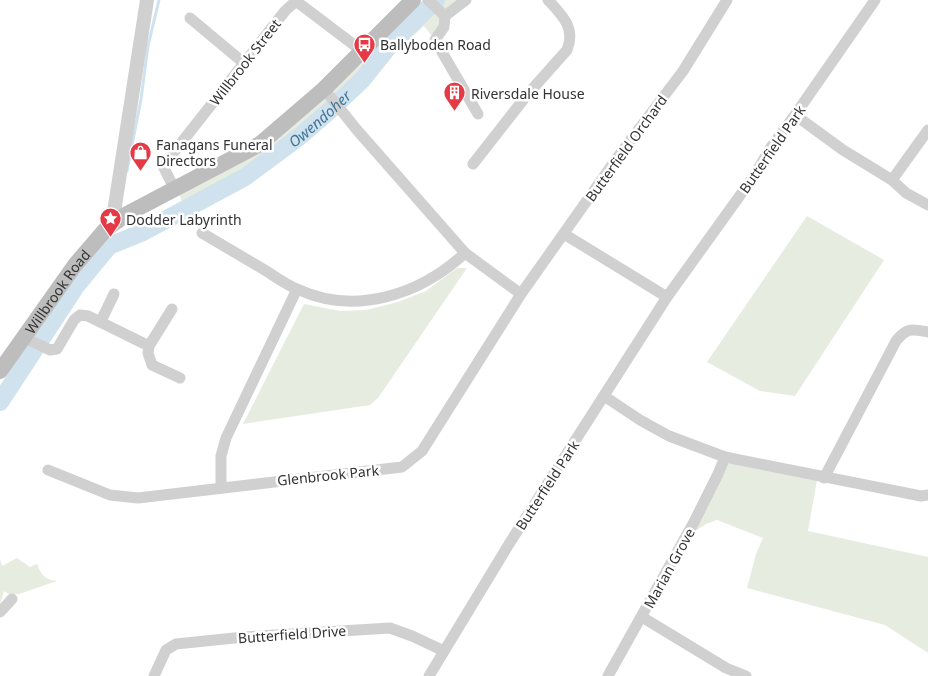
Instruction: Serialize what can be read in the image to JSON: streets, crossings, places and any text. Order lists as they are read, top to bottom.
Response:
{
  "streets": {
    "main road": ["Willbrook Road"],
    "street": [
      "Willbrook Street",
      "Butterfield Orchard",
      "Butterfield Park",
      "Glenbrook Park",
      "Marian Grove",
      "Butterfield Drive"
    ]
  },
  "crossings": [
    ["Butterfield Orchard", "Glenbrook Park"],
    ["Butterfield Park", "Butterfield Drive"]
  ],
  "water": ["Owendoher"],
  "places": {
    "bus stop": ["Ballyboden Road"],
    "building": ["Riversdale House"],
    "shop": ["Fanagans Funeral Directors"],
    "place": ["Dodder Labyrinth"]
  }
}
